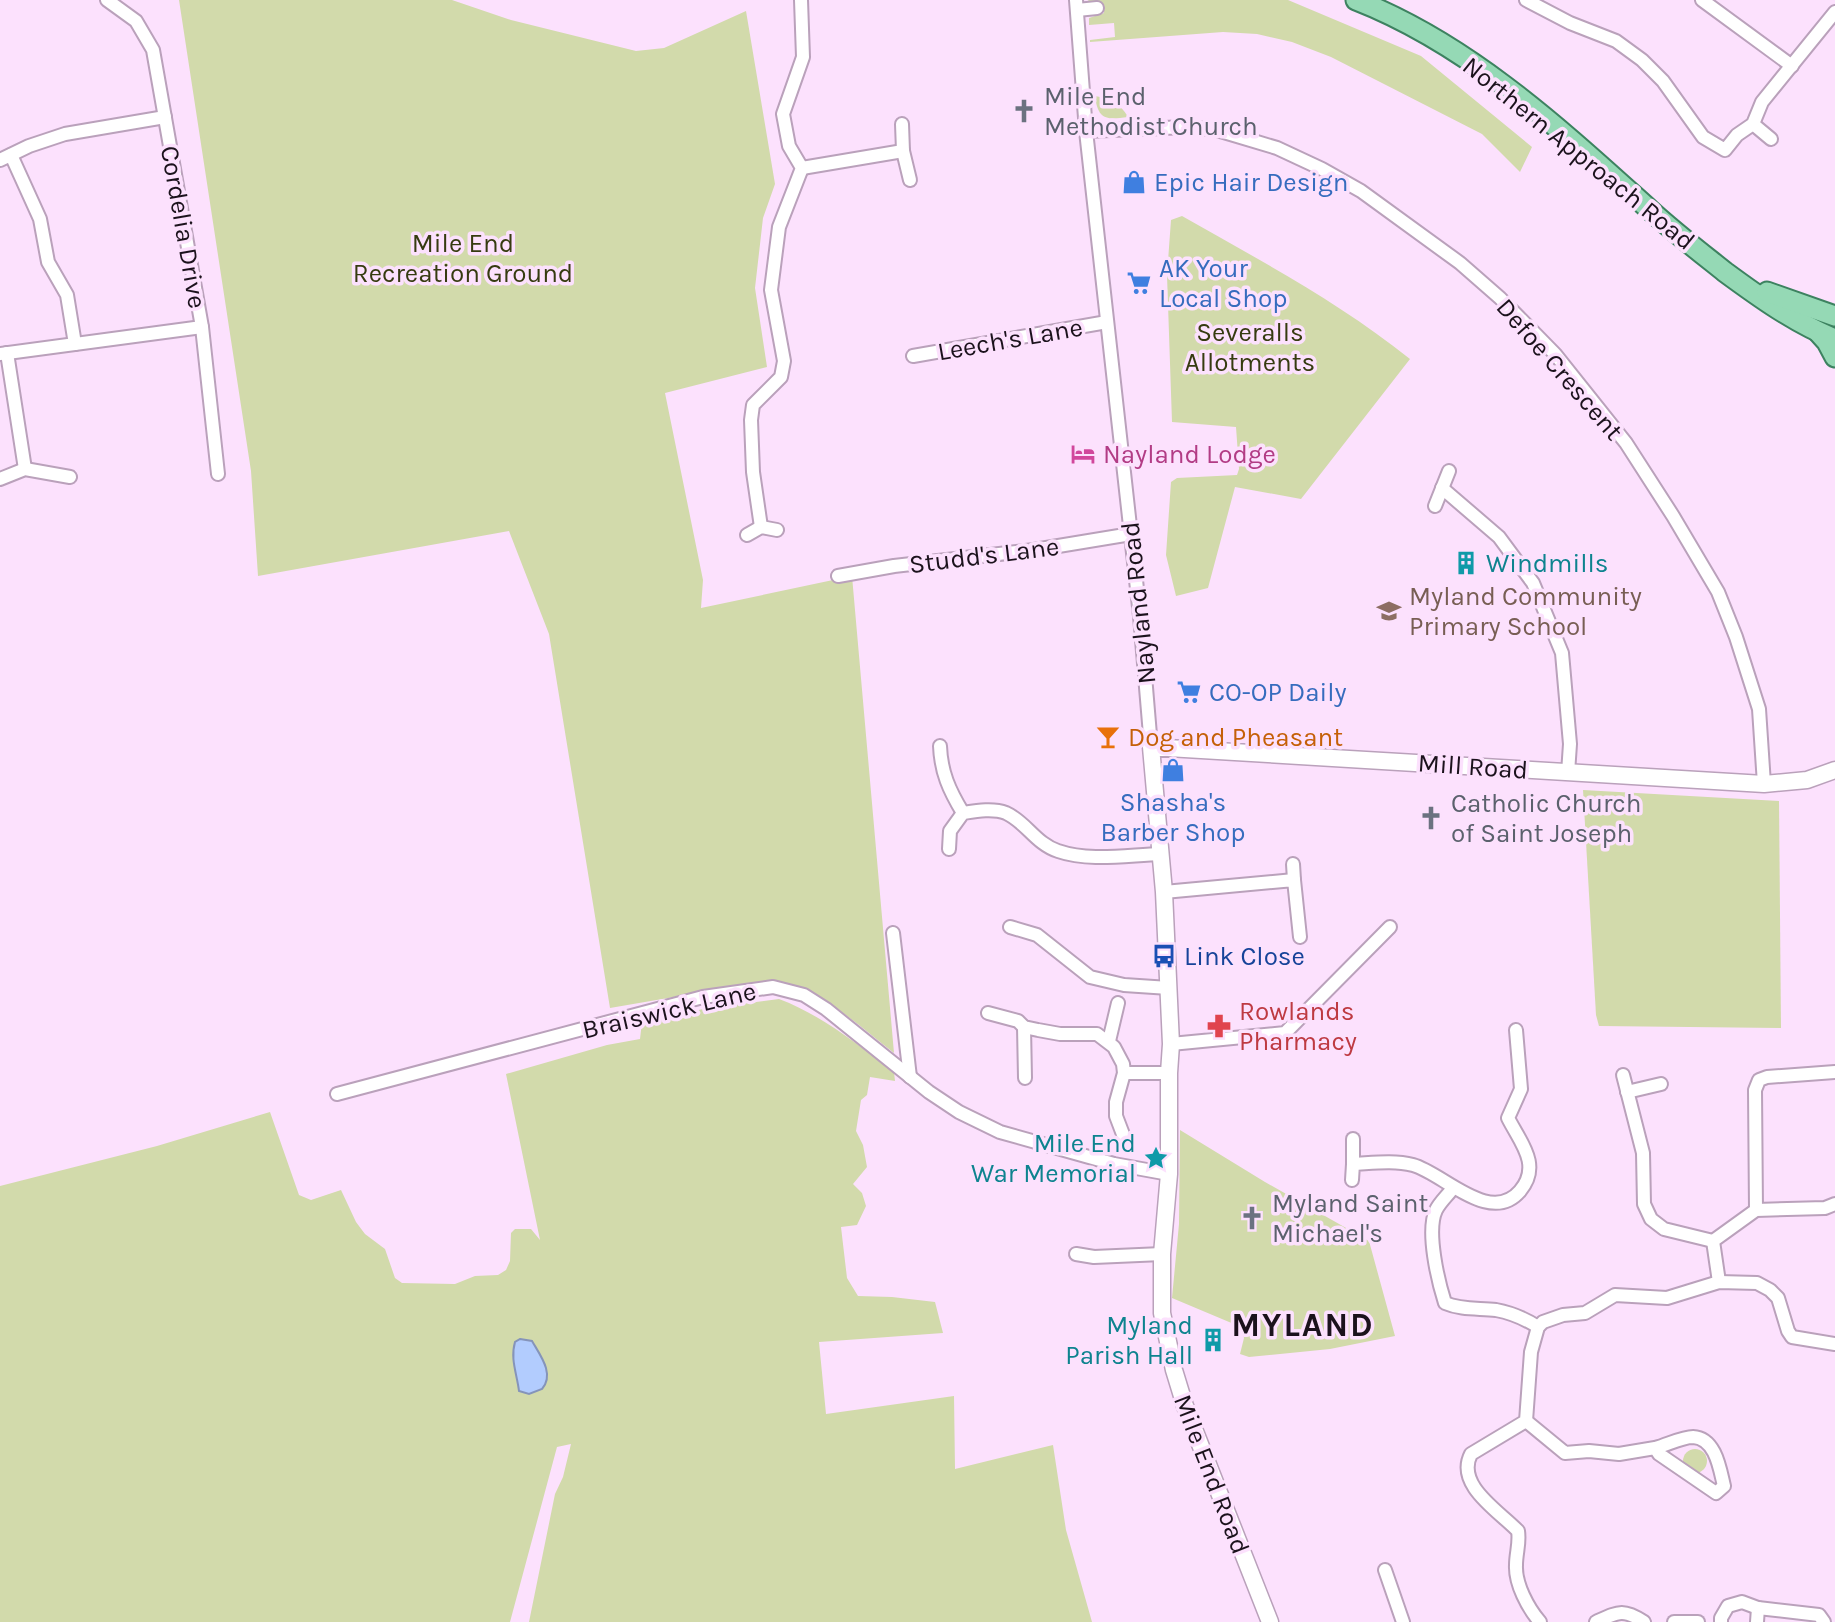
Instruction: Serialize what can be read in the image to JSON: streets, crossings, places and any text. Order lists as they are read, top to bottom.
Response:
{
  "streets": {
    "main road": ["Northern Approach Road"],
    "street": [
      "Cordelia Drive",
      "Leech's Lane",
      "Defoe Crescent",
      "Studd's Lane",
      "Nayland Road",
      "Mill Road",
      "Braiswick Lane",
      "Mile End Road"
    ]
  },
  "crossings": [
    ["Leech's Lane", "Nayland Road"],
    ["Defoe Crescent", "Nayland Road"],
    ["Defoe Crescent", "Mill Road"],
    ["Studd's Lane", "Nayland Road"],
    ["Nayland Road", "Mill Road"],
    ["Nayland Road", "Braiswick Lane"],
    ["Nayland Road", "Mile End Road"]
  ],
  "districts": ["MYLAND"],
  "parks": ["Mile End Recreation Ground", "Severalls Allotments"],
  "places": {
    "church": ["Mile End Methodist Church", "Catholic Church of Saint Joseph", "Myland Saint Michael's"],
    "shop": ["Epic Hair Design", "Shasha's Barber Shop"],
    "supermarket": ["AK Your Local Shop", "CO-OP Daily"],
    "hotel": ["Nayland Lodge"],
    "building": ["Windmills", "Myland Parish Hall"],
    "school or university": ["Myland Community Primary School"],
    "bar": ["Dog and Pheasant"],
    "bus stop": ["Link Close"],
    "pharmacy": ["Rowlands Pharmacy"],
    "place": ["Mile End War Memorial"]
  }
}
